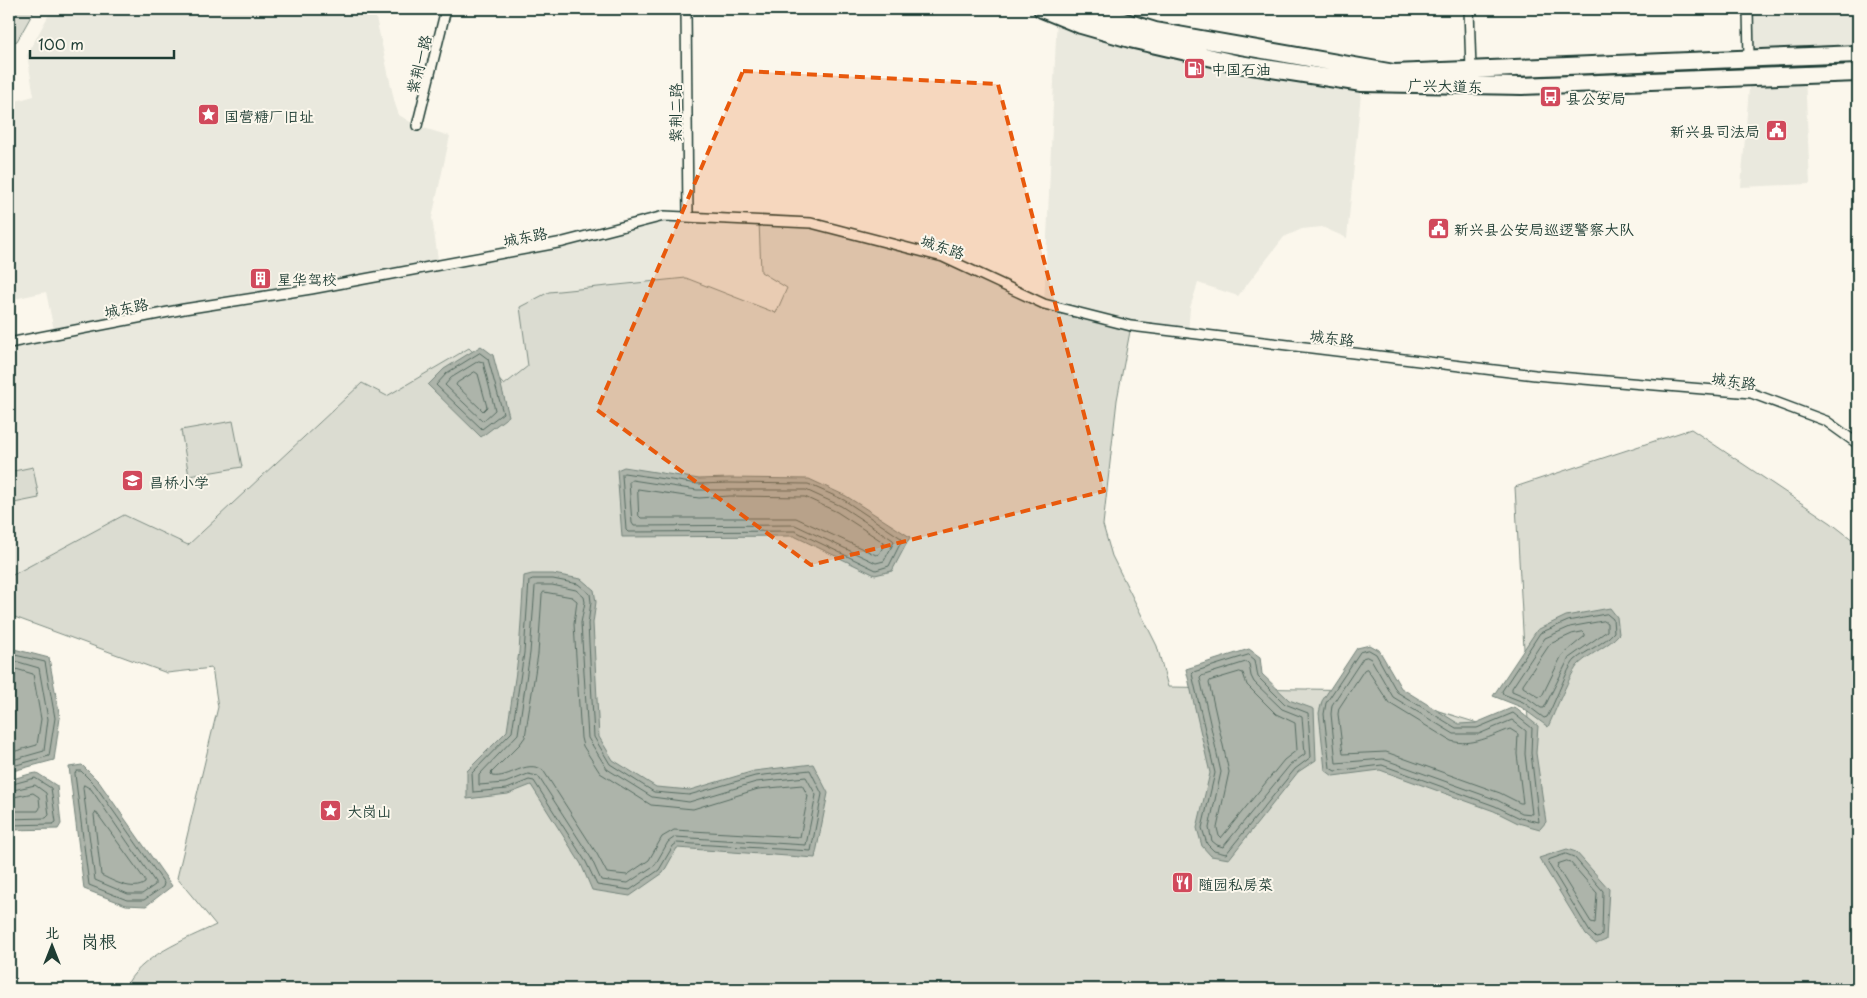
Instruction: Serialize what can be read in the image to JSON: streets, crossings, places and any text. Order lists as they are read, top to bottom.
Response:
{
  "streets": {
    "highway": ["广兴大道东"],
    "street": ["紫荆一路", "紫荆二路", "城东路"]
  },
  "crossings": [
    ["紫荆二路", "城东路"]
  ],
  "districts": ["岗根"],
  "places": {
    "fuel station": ["中国石油"],
    "bus stop": ["县公安局"],
    "place": ["国营糖厂旧址", "大岗山"],
    "public building": ["新兴县司法局", "新兴县公安局巡逻警察大队"],
    "building": ["星华驾校"],
    "school or university": ["昌桥小学"],
    "restaurant": ["随园私房菜"]
  },
  "scale_bar": "100 m",
  "north": "top"
}
